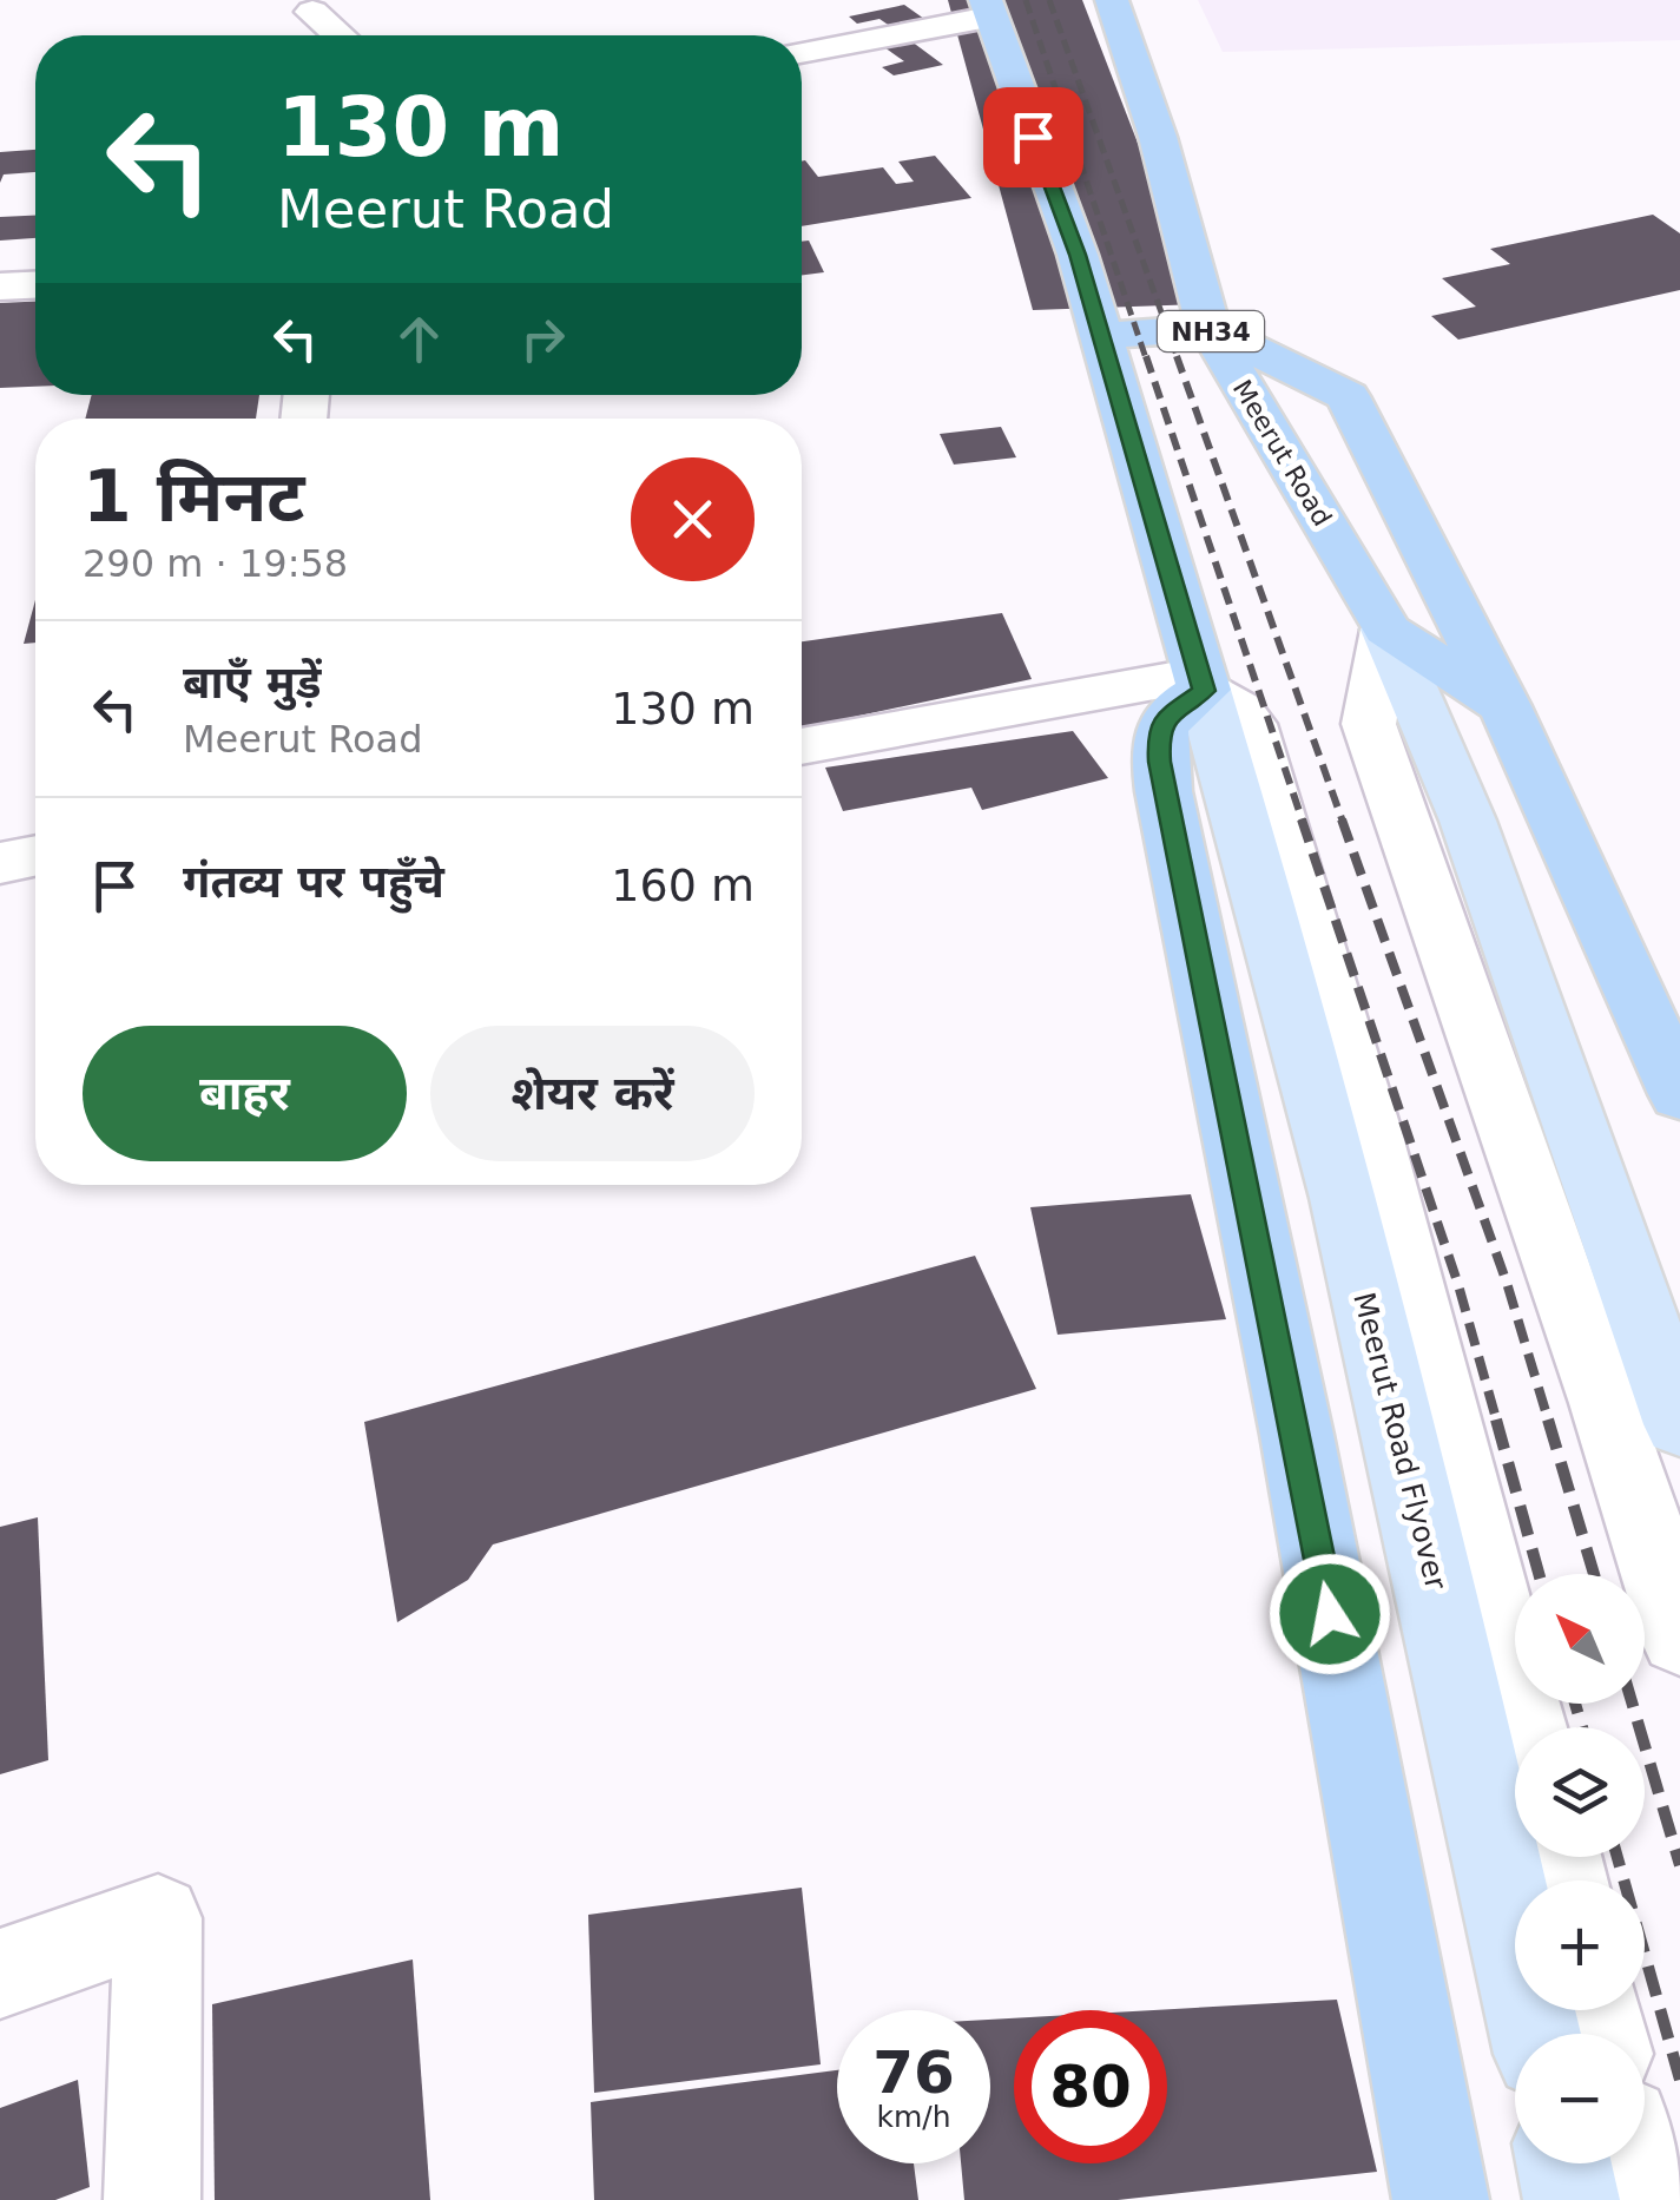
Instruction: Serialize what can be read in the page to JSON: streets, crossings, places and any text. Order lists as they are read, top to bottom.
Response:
{
  "streets": {
    "highway": ["NH34", "Meerut Road"],
    "main road": ["Meerut Road Flyover"]
  },
  "crossings": [
    ["NH34", "Meerut Road"]
  ],
  "north": "top left",
  "page": {
    "turn": ["130 m", "Meerut Road"],
    "heading": ["1 मिनट", "290 m · 19:58"],
    "list": [
      {
        "name": "बाएँ मुड़ें",
        "note": "Meerut Road",
        "value": "130 m"
      },
      {
        "name": "गंतव्य पर पहुँचे",
        "value": "160 m"
      }
    ],
    "buttons": ["बाहर", "शेयर करें"],
    "map_buttons": ["+", "−"],
    "speed": "76 km/h",
    "limit": "80"
  }
}
